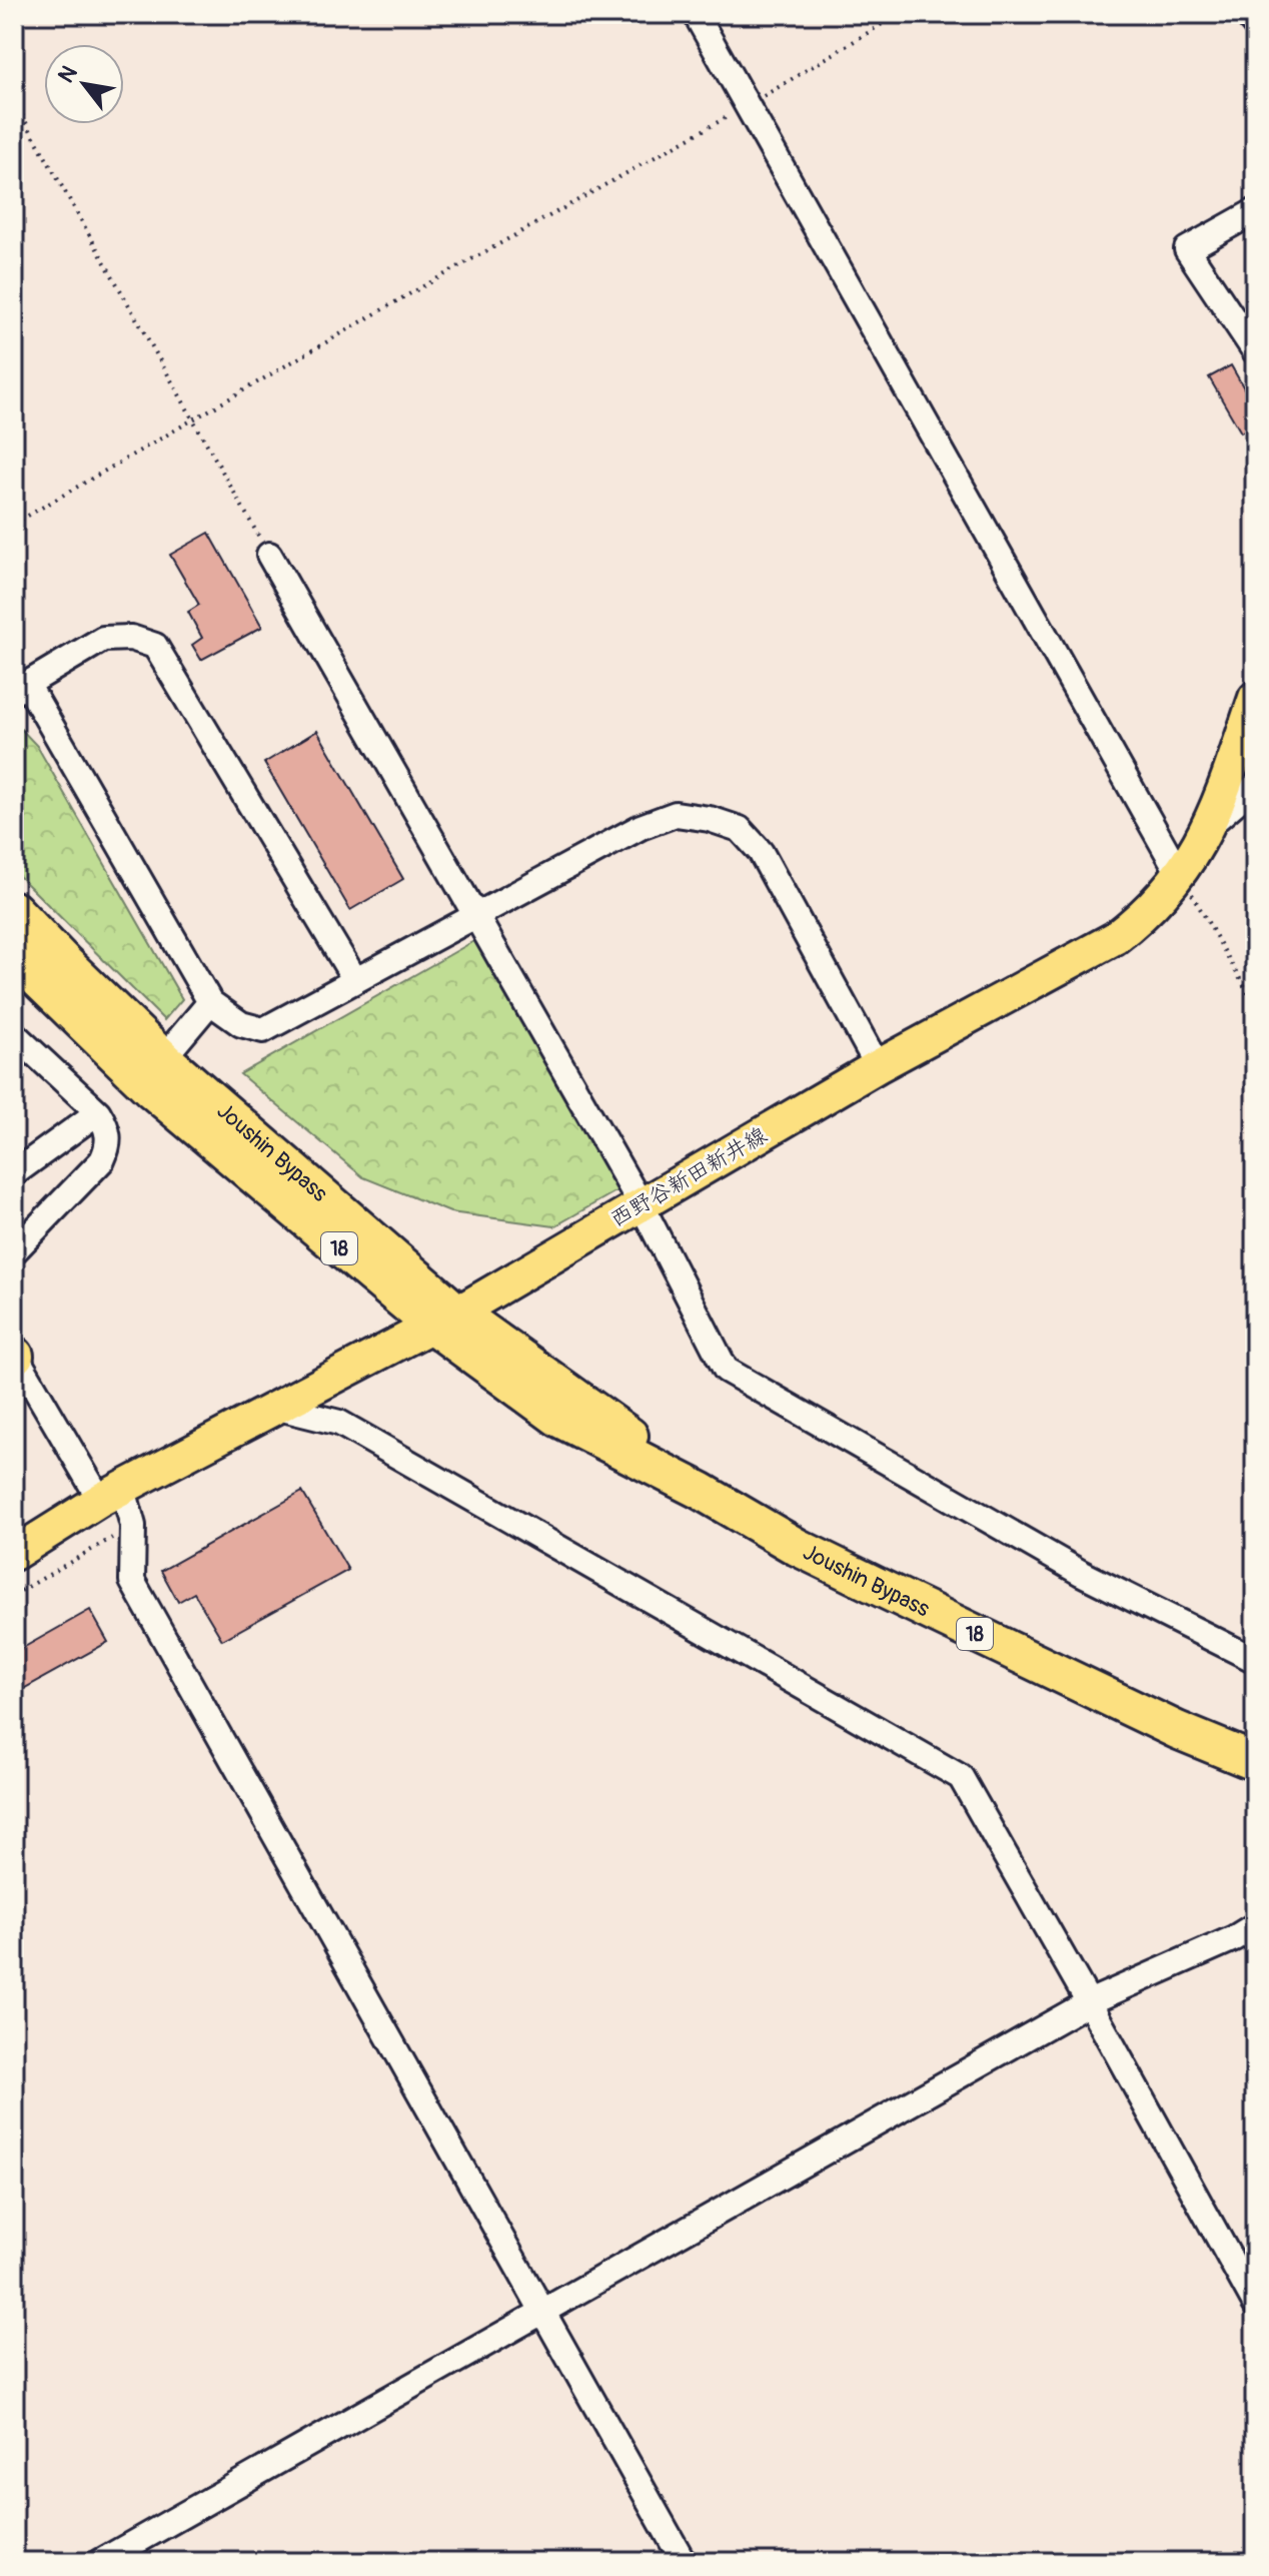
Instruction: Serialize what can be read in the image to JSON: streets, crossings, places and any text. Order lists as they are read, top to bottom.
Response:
{
  "streets": {
    "highway": ["Joushin Bypass", "18"],
    "main road": ["西野谷新田新井線"]
  },
  "crossings": [
    ["Joushin Bypass", "西野谷新田新井線"]
  ],
  "north": "top left"
}
